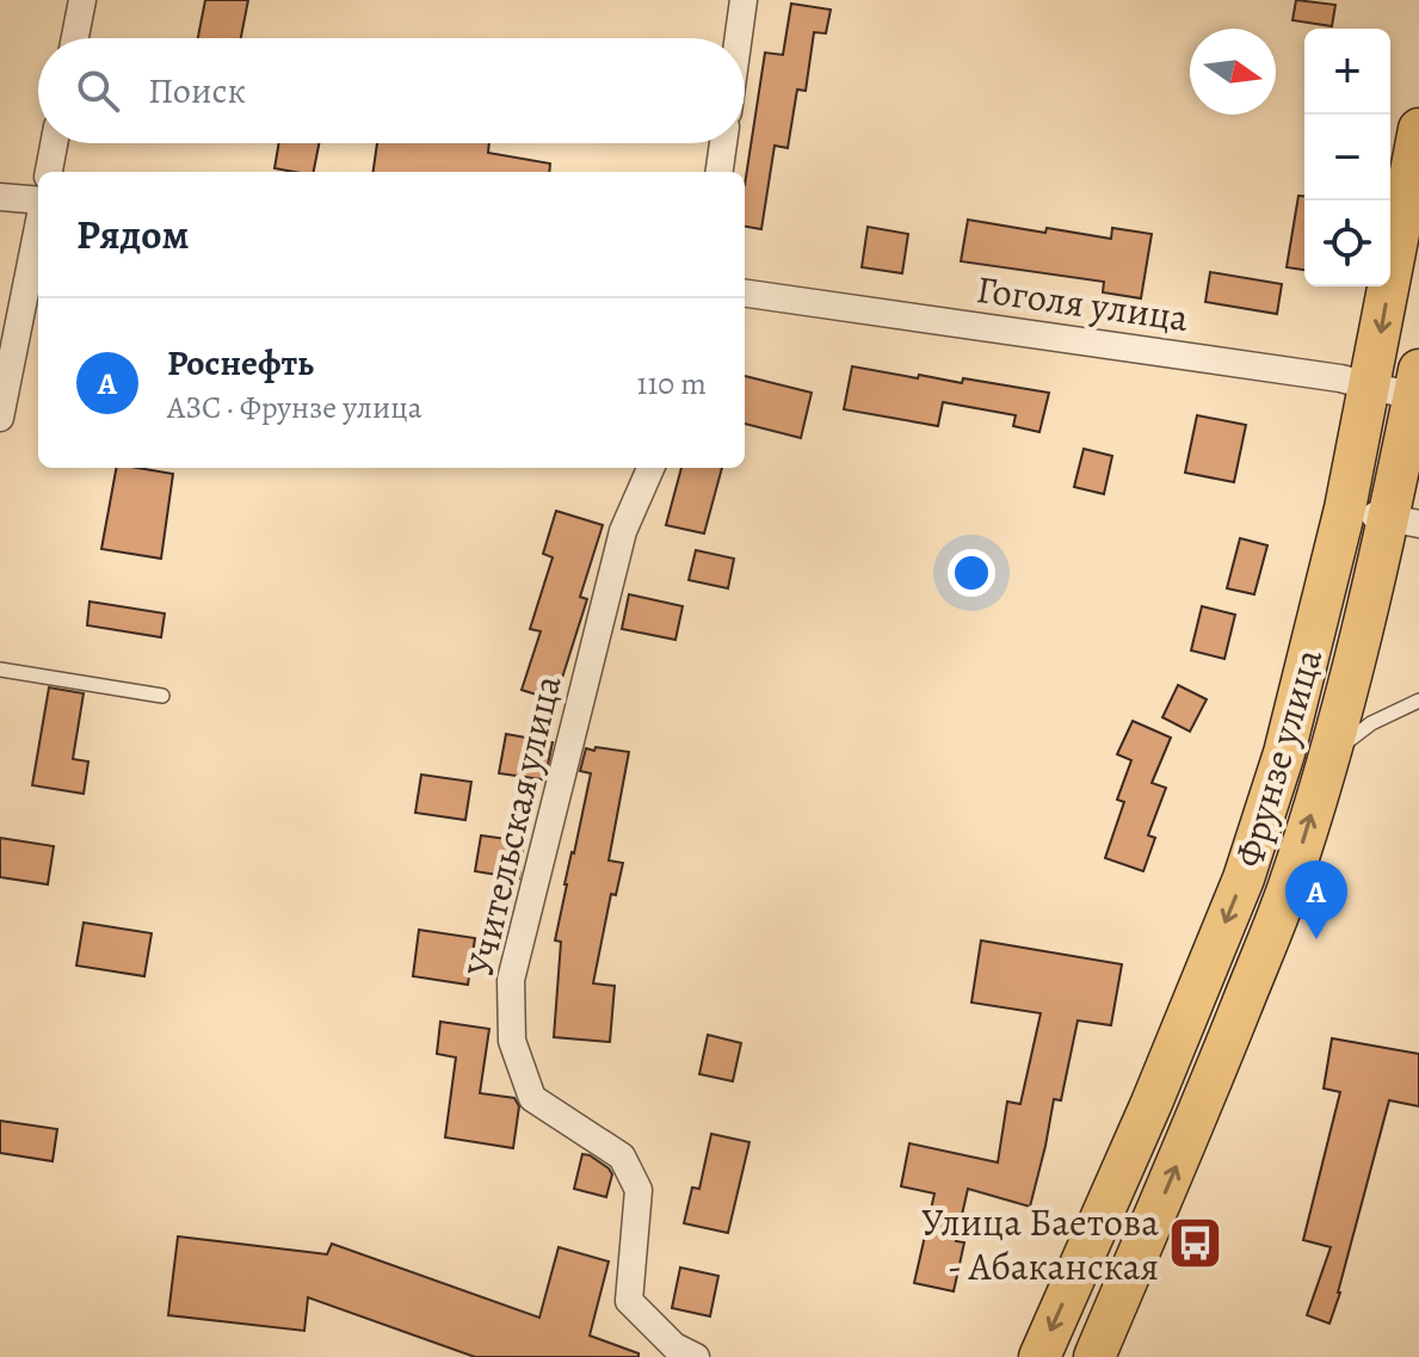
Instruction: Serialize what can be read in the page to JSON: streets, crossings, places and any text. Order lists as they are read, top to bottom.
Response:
{
  "streets": {
    "main road": ["Фрунзе улица"],
    "street": ["Гоголя улица", "Учительская улица"]
  },
  "crossings": [
    ["Гоголя улица", "Фрунзе улица"]
  ],
  "places": {
    "bus stop": ["Улица Баетова - Абаканская"]
  },
  "north": "right",
  "page": {
    "map_buttons": ["+", "−"],
    "search": "Поиск",
    "heading": "Рядом",
    "list": [
      {
        "mark": "A",
        "name": "Роснефть",
        "note": "АЗС · Фрунзе улица",
        "value": "110 m"
      }
    ],
    "pins": "A"
  }
}
